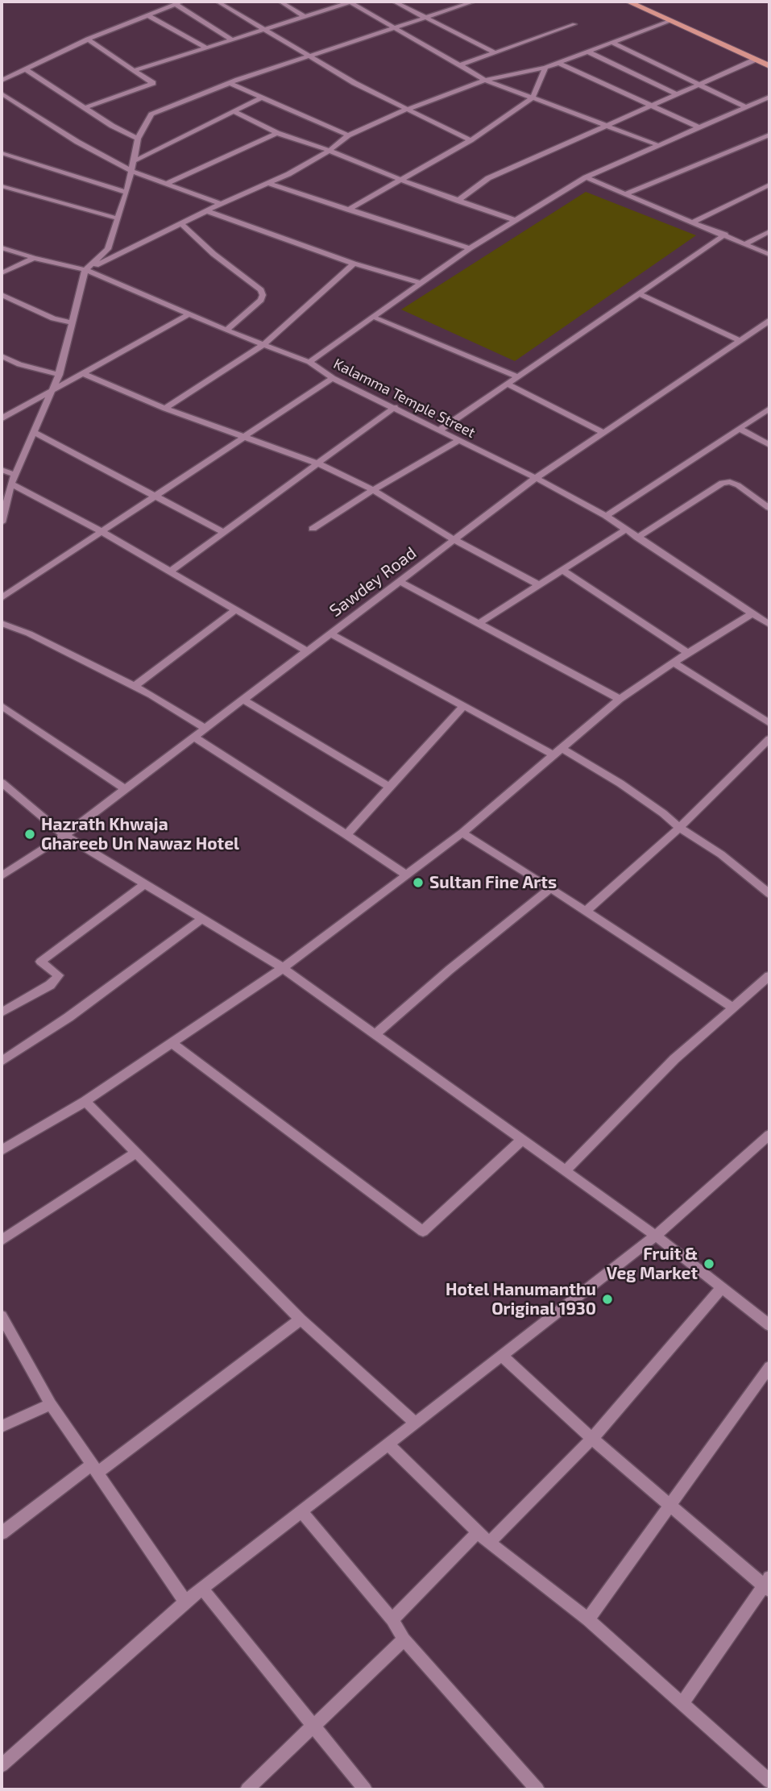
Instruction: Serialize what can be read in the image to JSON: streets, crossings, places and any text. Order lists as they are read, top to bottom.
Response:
{
  "streets": {
    "street": ["Kalamma Temple Street", "Sawdey Road"]
  },
  "crossings": [
    ["Kalamma Temple Street", "Sawdey Road"]
  ],
  "places": [
    "Hazrath Khwaja Ghareeb Un Nawaz Hotel",
    "Sultan Fine Arts",
    "Fruit & Veg Market",
    "Hotel Hanumanthu Original 1930"
  ]
}
